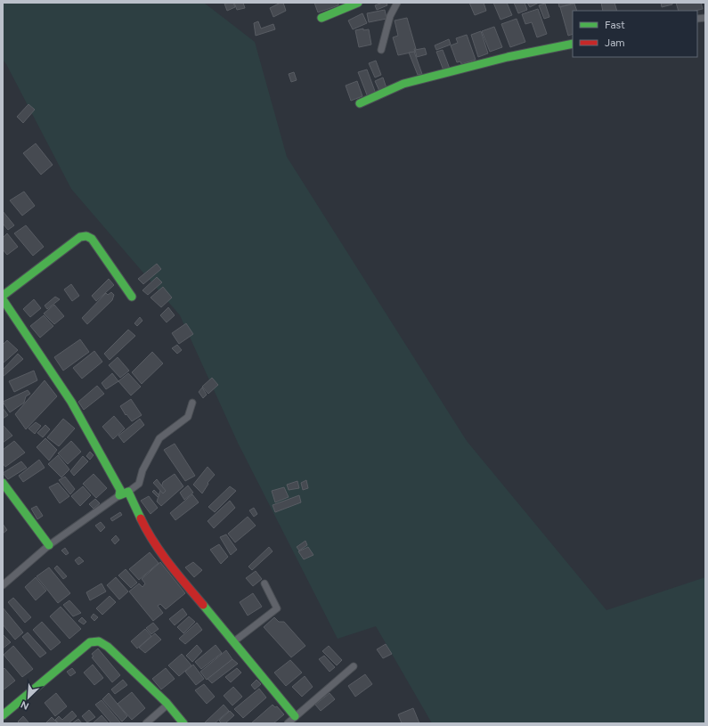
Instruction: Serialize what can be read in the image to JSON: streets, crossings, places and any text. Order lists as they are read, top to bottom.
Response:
{
  "legend": ["Fast", "Jam"],
  "north": "bottom left"
}
